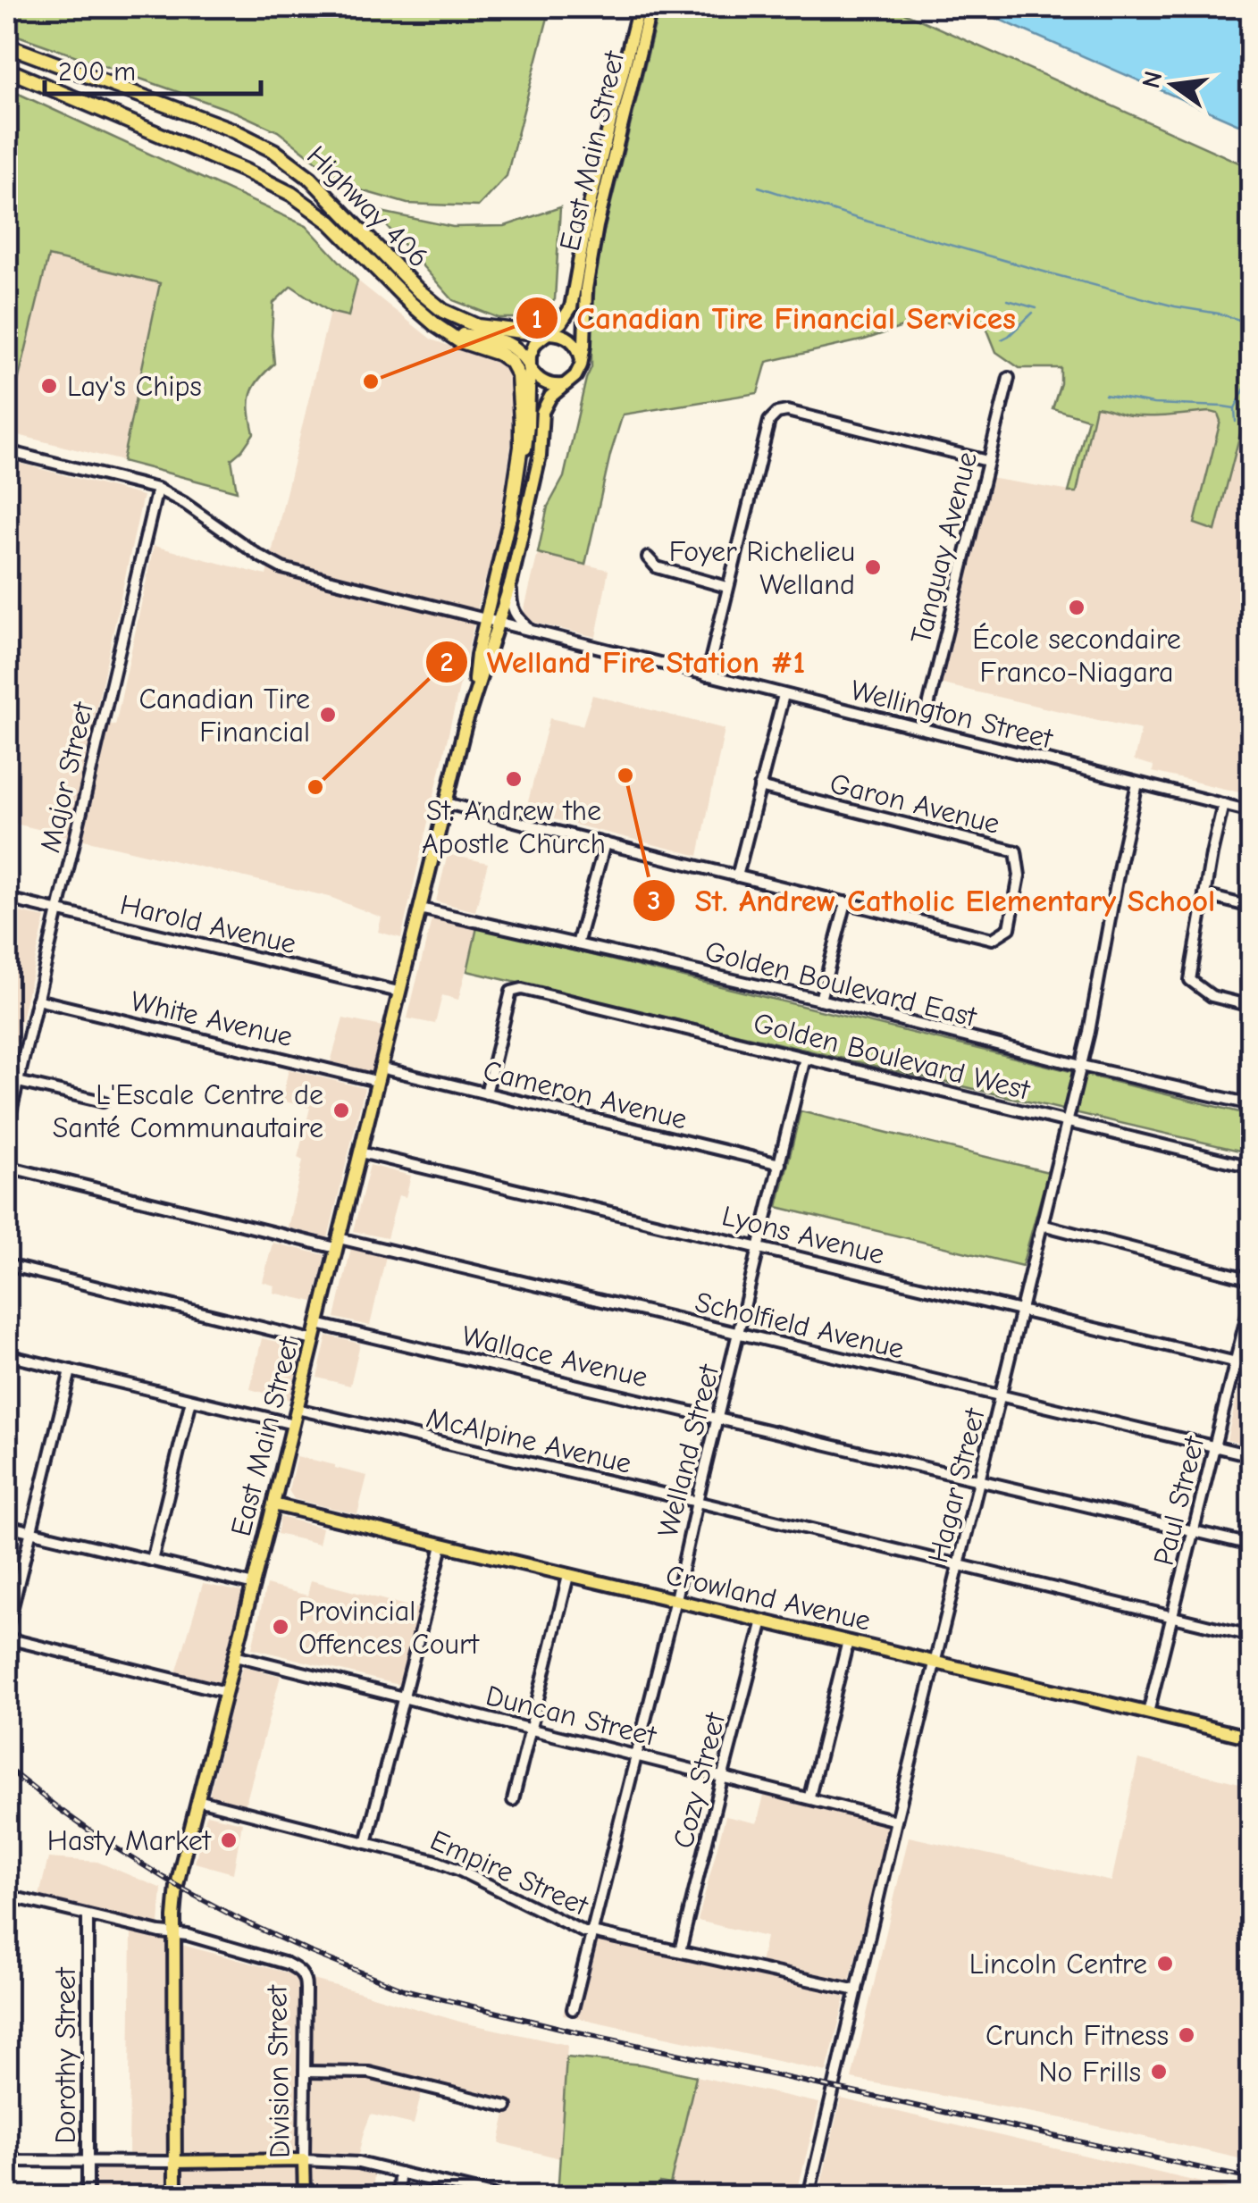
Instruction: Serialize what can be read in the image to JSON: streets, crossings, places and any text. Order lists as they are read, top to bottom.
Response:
{
  "streets": {
    "highway": ["Highway 406"],
    "main road": ["East Main Street", "Crowland Avenue", "Division Street"],
    "street": [
      "Tanguay Avenue",
      "Wellington Street",
      "Major Street",
      "Garon Avenue",
      "Harold Avenue",
      "Golden Boulevard East",
      "White Avenue",
      "Golden Boulevard West",
      "Cameron Avenue",
      "Lyons Avenue",
      "Scholfield Avenue",
      "Wallace Avenue",
      "McAlpine Avenue",
      "Welland Street",
      "Hagar Street",
      "Paul Street",
      "Duncan Street",
      "Cozy Street",
      "Empire Street",
      "Dorothy Street"
    ]
  },
  "crossings": [
    ["East Main Street", "Highway 406"],
    ["East Main Street", "Wellington Street"],
    ["East Main Street", "Harold Avenue"],
    ["East Main Street", "Golden Boulevard East"],
    ["East Main Street", "White Avenue"],
    ["East Main Street", "Cameron Avenue"],
    ["East Main Street", "Lyons Avenue"],
    ["East Main Street", "Scholfield Avenue"],
    ["East Main Street", "Wallace Avenue"],
    ["East Main Street", "McAlpine Avenue"],
    ["East Main Street", "Crowland Avenue"],
    ["East Main Street", "Duncan Street"],
    ["East Main Street", "Empire Street"],
    ["East Main Street", "Division Street"],
    ["Tanguay Avenue", "Wellington Street"],
    ["Wellington Street", "Major Street"],
    ["Wellington Street", "Hagar Street"],
    ["Major Street", "Harold Avenue"],
    ["Major Street", "White Avenue"],
    ["Golden Boulevard East", "Hagar Street"],
    ["Golden Boulevard West", "Cameron Avenue"],
    ["Golden Boulevard West", "Welland Street"],
    ["Golden Boulevard West", "Hagar Street"],
    ["Cameron Avenue", "Welland Street"],
    ["Lyons Avenue", "Welland Street"],
    ["Lyons Avenue", "Hagar Street"],
    ["Lyons Avenue", "Paul Street"],
    ["Scholfield Avenue", "Welland Street"],
    ["Scholfield Avenue", "Hagar Street"],
    ["Scholfield Avenue", "Paul Street"],
    ["Wallace Avenue", "Welland Street"],
    ["Wallace Avenue", "Hagar Street"],
    ["Wallace Avenue", "Paul Street"],
    ["McAlpine Avenue", "Welland Street"],
    ["McAlpine Avenue", "Hagar Street"],
    ["McAlpine Avenue", "Paul Street"],
    ["Welland Street", "Crowland Avenue"],
    ["Welland Street", "Duncan Street"],
    ["Welland Street", "Empire Street"],
    ["Hagar Street", "Crowland Avenue"],
    ["Hagar Street", "Duncan Street"],
    ["Hagar Street", "Empire Street"],
    ["Paul Street", "Crowland Avenue"],
    ["Crowland Avenue", "Cozy Street"],
    ["Duncan Street", "Cozy Street"],
    ["Cozy Street", "Empire Street"],
    ["Dorothy Street", "Division Street"]
  ],
  "places": [
    "Canadian Tire Financial Services",
    "Lay's Chips",
    "Foyer Richelieu Welland",
    "École secondaire Franco-Niagara",
    "Canadian Tire Financial",
    "St. Andrew Catholic Elementary School",
    "St. Andrew the Apostle Church",
    "Welland Fire Station #1",
    "L'Escale Centre de Santé Communautaire",
    "Provincial Offences Court",
    "Hasty Market",
    "Lincoln Centre",
    "Crunch Fitness",
    "No Frills"
  ],
  "scale_bar": "200 m",
  "north": "left"
}
